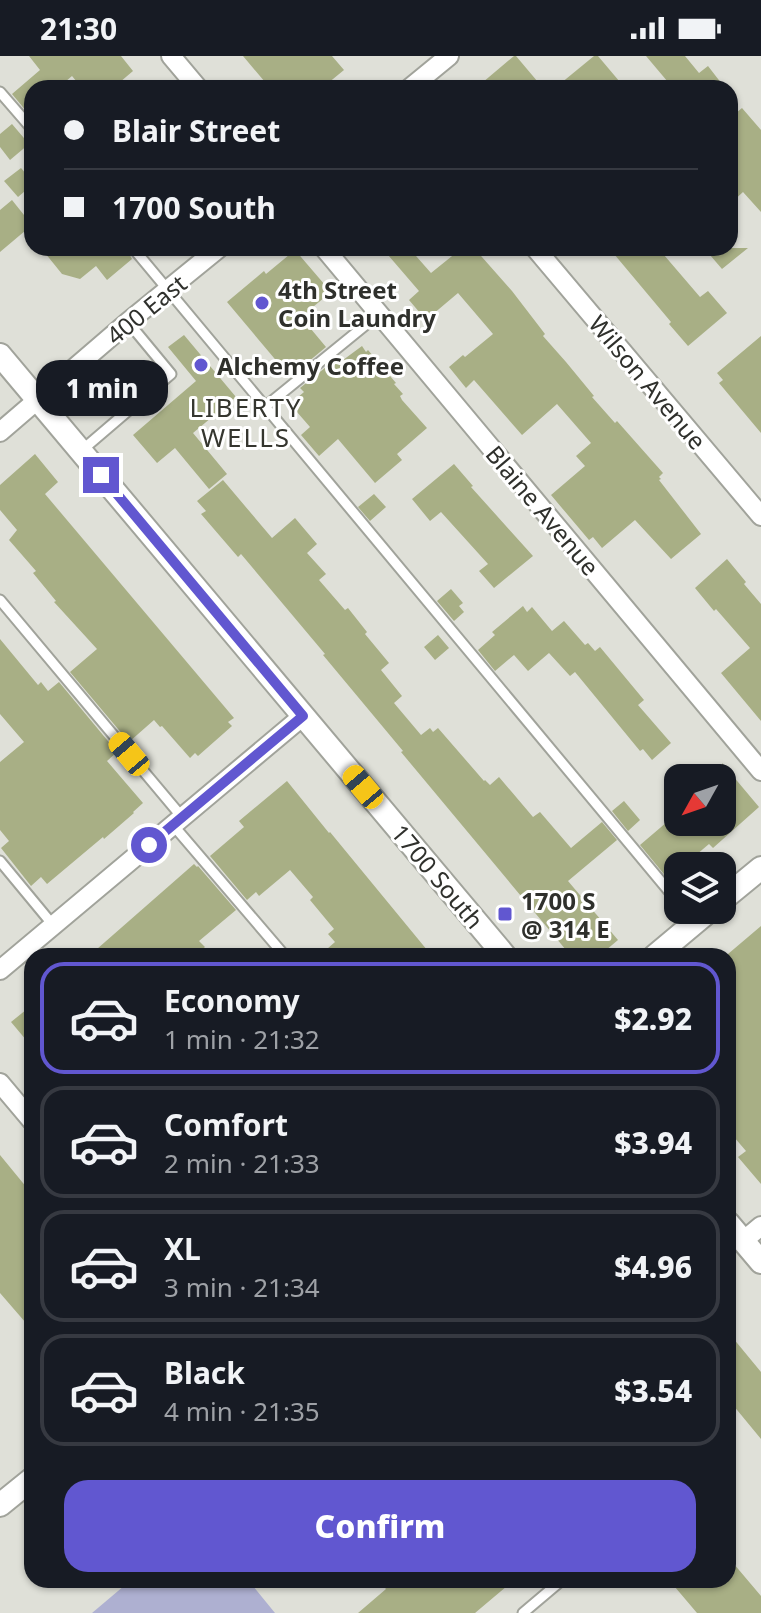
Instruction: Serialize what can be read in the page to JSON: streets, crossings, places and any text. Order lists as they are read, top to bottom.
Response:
{
  "streets": {
    "street": [
      "400 East",
      "Wilson Avenue",
      "Blaine Avenue",
      "1700 South"
    ]
  },
  "crossings": [
    ["400 East", "1700 South"]
  ],
  "districts": ["LIBERTY WELLS"],
  "places": {
    "other": ["4th Street Coin Laundry", "Alchemy Coffee"],
    "transit": ["1700 S @ 314 E"]
  },
  "north": "bottom left",
  "page": {
    "status": "21:30",
    "banner": ["Blair Street", "1700 South"],
    "bubble": "1 min",
    "list": [
      {
        "name": "Economy",
        "note": "1 min · 21:32",
        "value": "$2.92"
      },
      {
        "name": "Comfort",
        "note": "2 min · 21:33",
        "value": "$3.94"
      },
      {
        "name": "XL",
        "note": "3 min · 21:34",
        "value": "$4.96"
      },
      {
        "name": "Black",
        "note": "4 min · 21:35",
        "value": "$3.54"
      }
    ],
    "buttons": "Confirm"
  }
}
